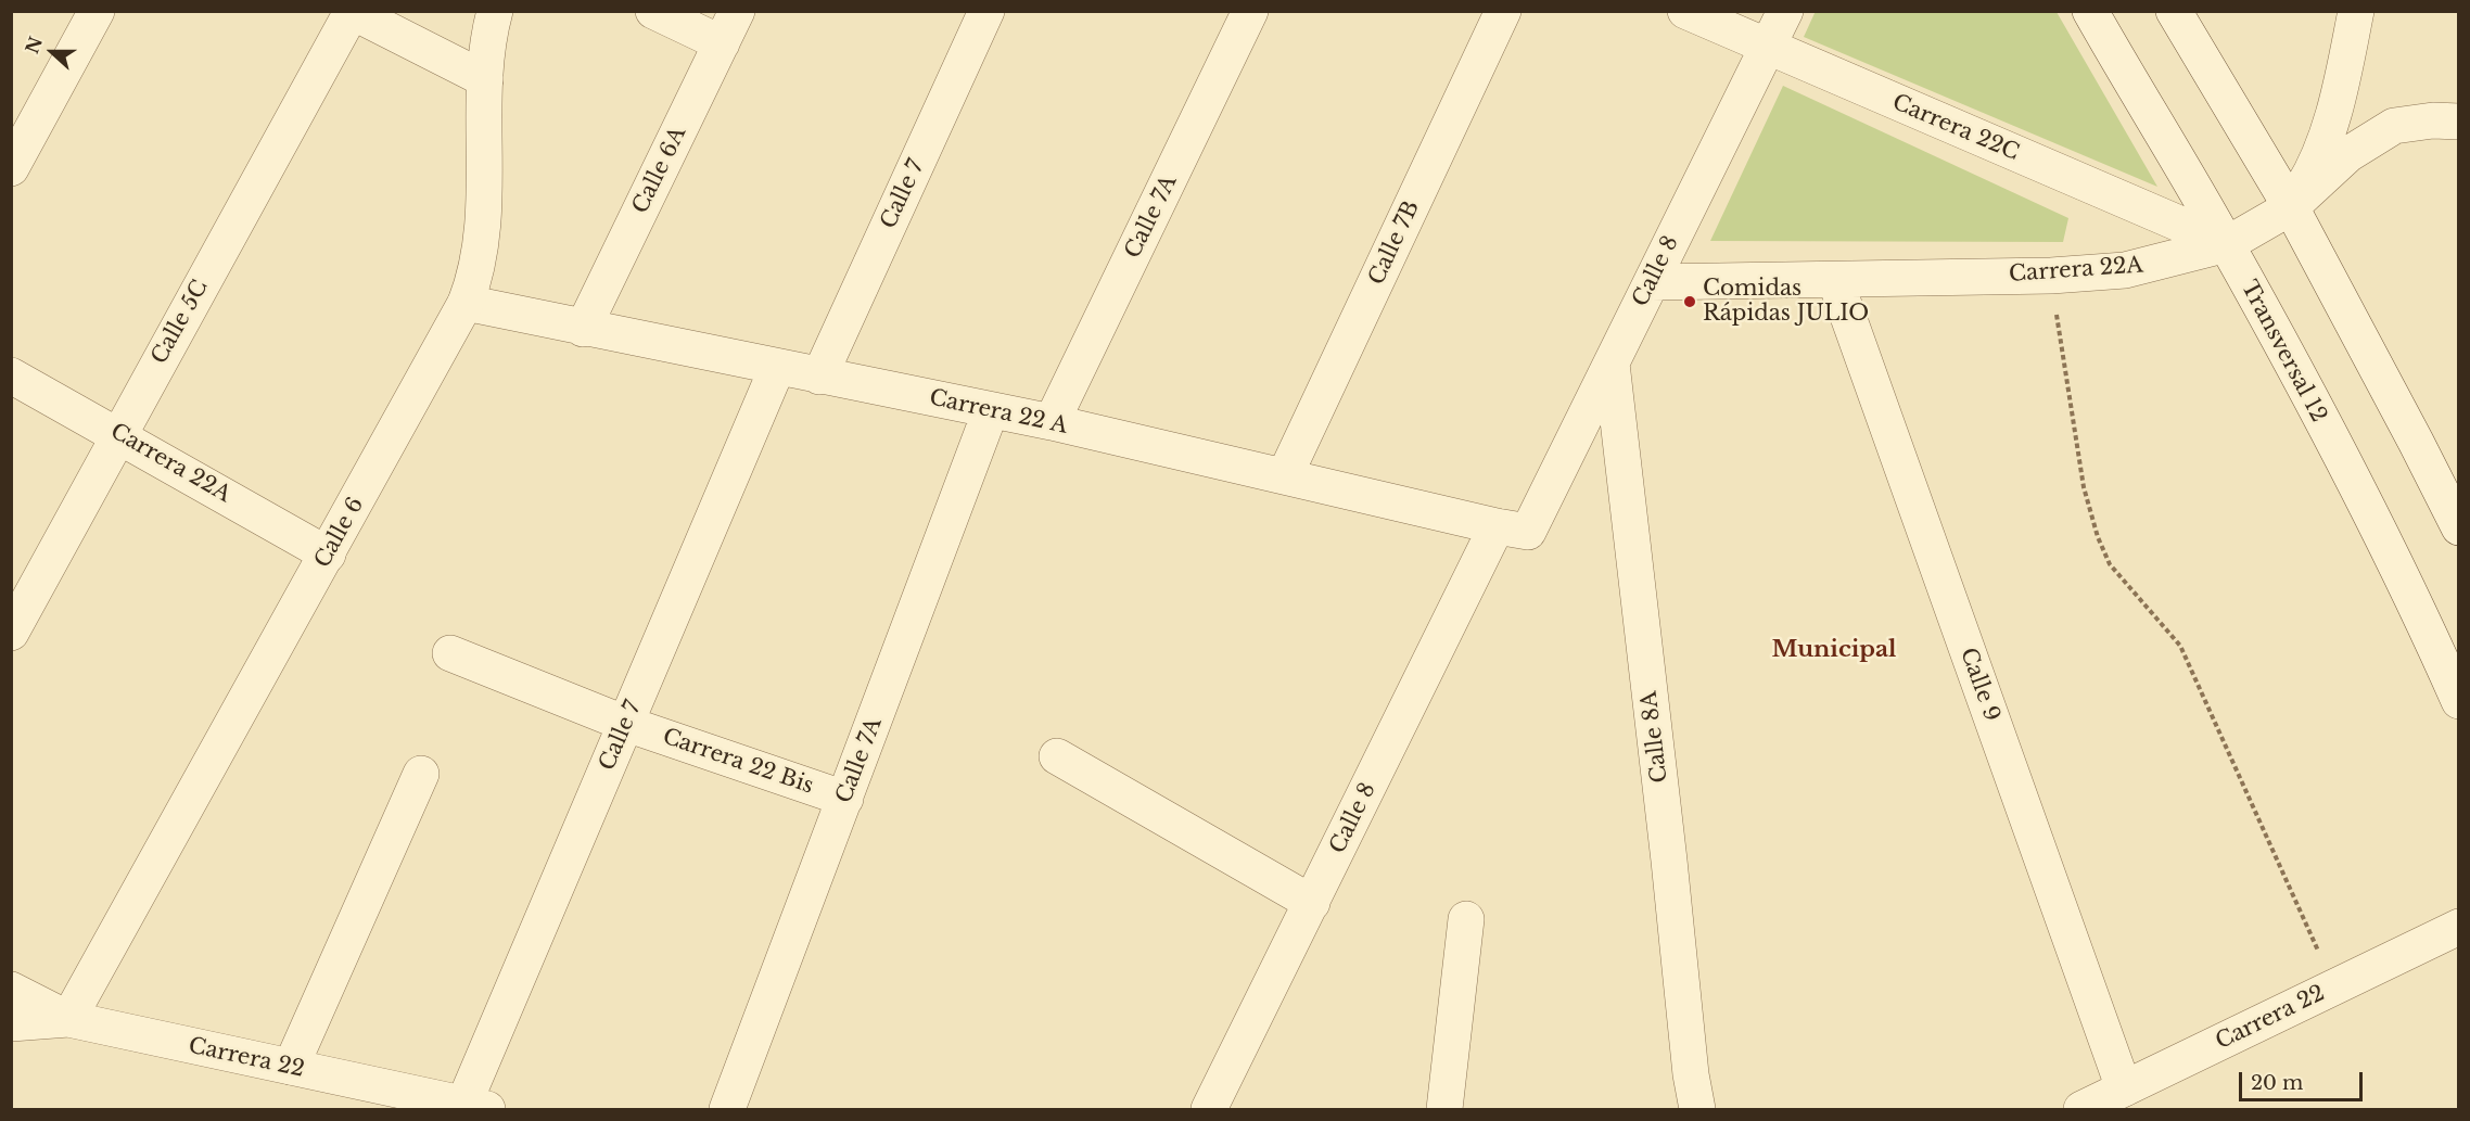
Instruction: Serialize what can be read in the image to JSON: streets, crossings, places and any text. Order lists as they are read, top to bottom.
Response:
{
  "streets": {
    "street": [
      "Carrera 22C",
      "Calle 6A",
      "Calle 7",
      "Calle 7A",
      "Calle 7B",
      "Carrera 22A",
      "Calle 8",
      "Calle 5C",
      "Transversal 12",
      "Carrera 22 A",
      "Calle 6",
      "Calle 9",
      "Calle 8A",
      "Carrera 22 Bis",
      "Carrera 22"
    ]
  },
  "crossings": [
    ["Carrera 22C", "Carrera 22A"],
    ["Carrera 22C", "Calle 8"],
    ["Carrera 22C", "Transversal 12"],
    ["Calle 6A", "Carrera 22 A"],
    ["Calle 7", "Carrera 22 A"],
    ["Calle 7", "Carrera 22 Bis"],
    ["Calle 7", "Carrera 22"],
    ["Calle 7A", "Carrera 22 A"],
    ["Calle 7A", "Carrera 22 Bis"],
    ["Calle 7B", "Carrera 22 A"],
    ["Carrera 22A", "Calle 8"],
    ["Carrera 22A", "Calle 5C"],
    ["Carrera 22A", "Transversal 12"],
    ["Carrera 22A", "Calle 6"],
    ["Carrera 22A", "Calle 9"],
    ["Calle 8", "Carrera 22 A"],
    ["Calle 8", "Calle 8A"],
    ["Carrera 22 A", "Calle 6"],
    ["Calle 6", "Carrera 22"],
    ["Calle 9", "Carrera 22"]
  ],
  "districts": ["Municipal"],
  "places": ["Comidas Rápidas JULIO"],
  "scale_bar": "20 m",
  "north": "left"
}
